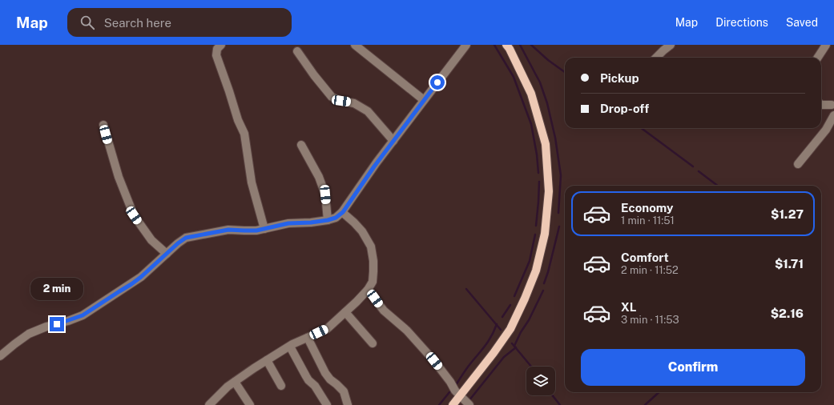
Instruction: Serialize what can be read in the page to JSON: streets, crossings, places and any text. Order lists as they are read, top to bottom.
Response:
{
  "page": {
    "header": "Map",
    "search": "Search here",
    "nav": ["Map", "Directions", "Saved"],
    "banner": ["Pickup", "Drop-off"],
    "list": [
      {
        "name": "Economy",
        "note": "1 min · 11:51",
        "value": "$1.27"
      },
      {
        "name": "Comfort",
        "note": "2 min · 11:52",
        "value": "$1.71"
      },
      {
        "name": "XL",
        "note": "3 min · 11:53",
        "value": "$2.16"
      }
    ],
    "bubble": "2 min",
    "buttons": "Confirm"
  }
}
